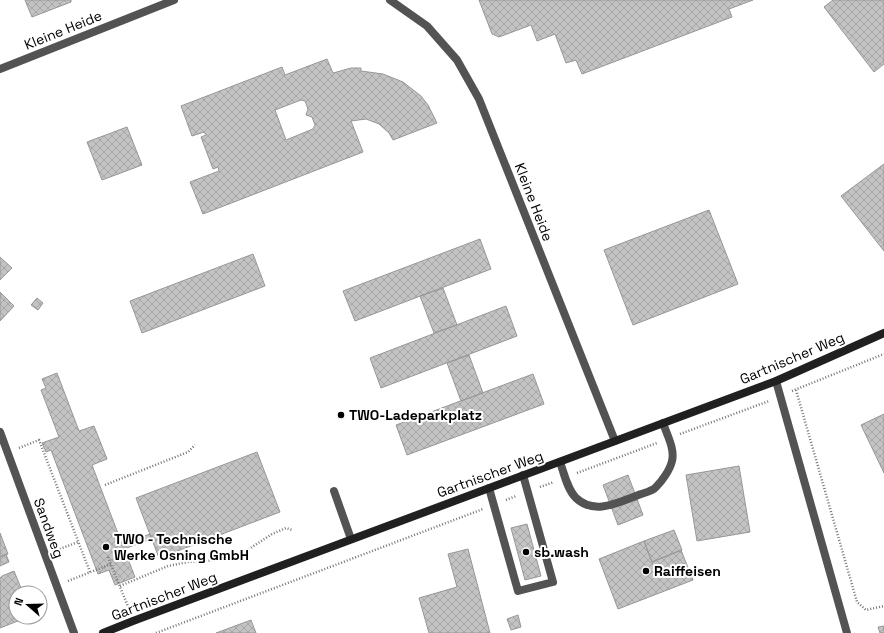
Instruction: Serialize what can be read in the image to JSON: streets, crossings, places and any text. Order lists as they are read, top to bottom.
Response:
{
  "streets": {
    "street": ["Kleine Heide", "Gartnischer Weg", "Sandweg"]
  },
  "crossings": [
    ["Kleine Heide", "Gartnischer Weg"]
  ],
  "places": [
    "TWO-Ladeparkplatz",
    "TWO - Technische Werke Osning GmbH",
    "sb.wash",
    "Raiffeisen"
  ],
  "north": "left"
}
